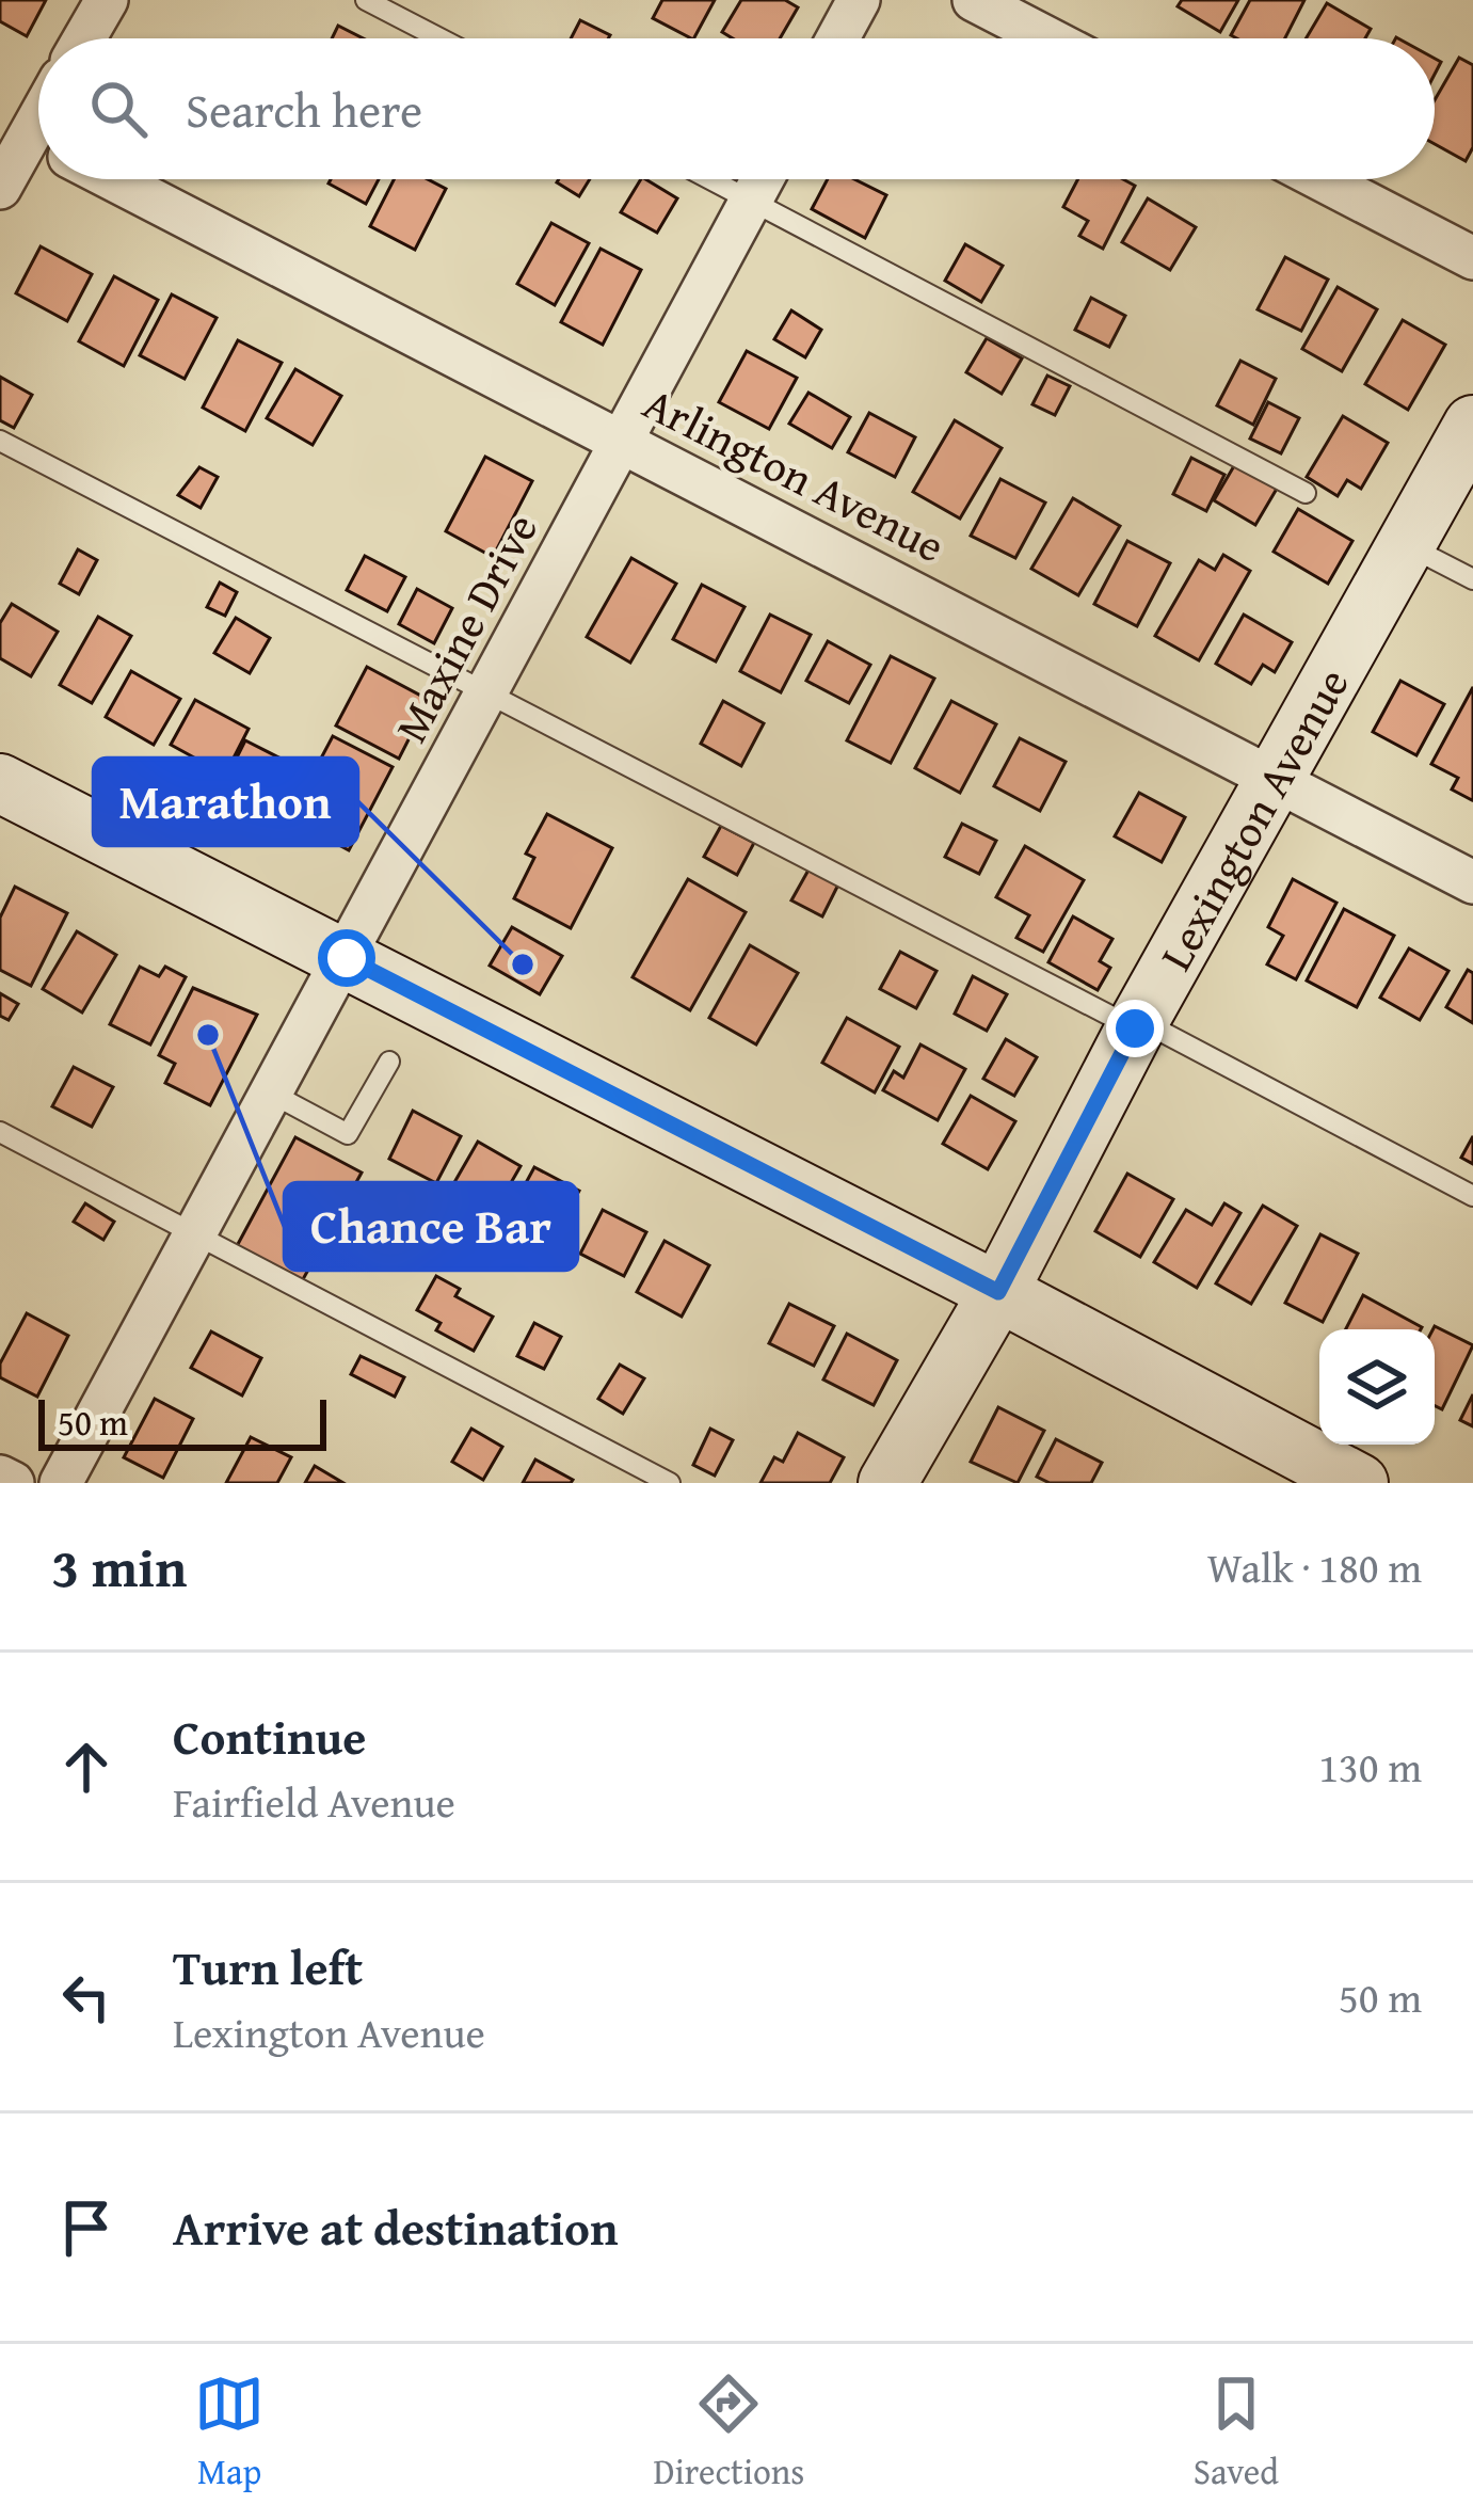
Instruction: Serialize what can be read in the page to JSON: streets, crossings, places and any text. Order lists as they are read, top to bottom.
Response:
{
  "streets": {
    "main road": ["Lexington Avenue"],
    "street": ["Arlington Avenue", "Maxine Drive"]
  },
  "crossings": [
    ["Arlington Avenue", "Maxine Drive"],
    ["Arlington Avenue", "Lexington Avenue"]
  ],
  "places": ["Marathon", "Chance Bar"],
  "scale_bar": "50 m",
  "page": {
    "search": "Search here",
    "scale": "50 m",
    "heading": ["3 min", "Walk · 180 m"],
    "list": [
      ["Continue", "Fairfield Avenue", "130 m"],
      ["Turn left", "Lexington Avenue", "50 m"],
      "Arrive at destination"
    ],
    "nav": ["Map", "Directions", "Saved"]
  }
}
